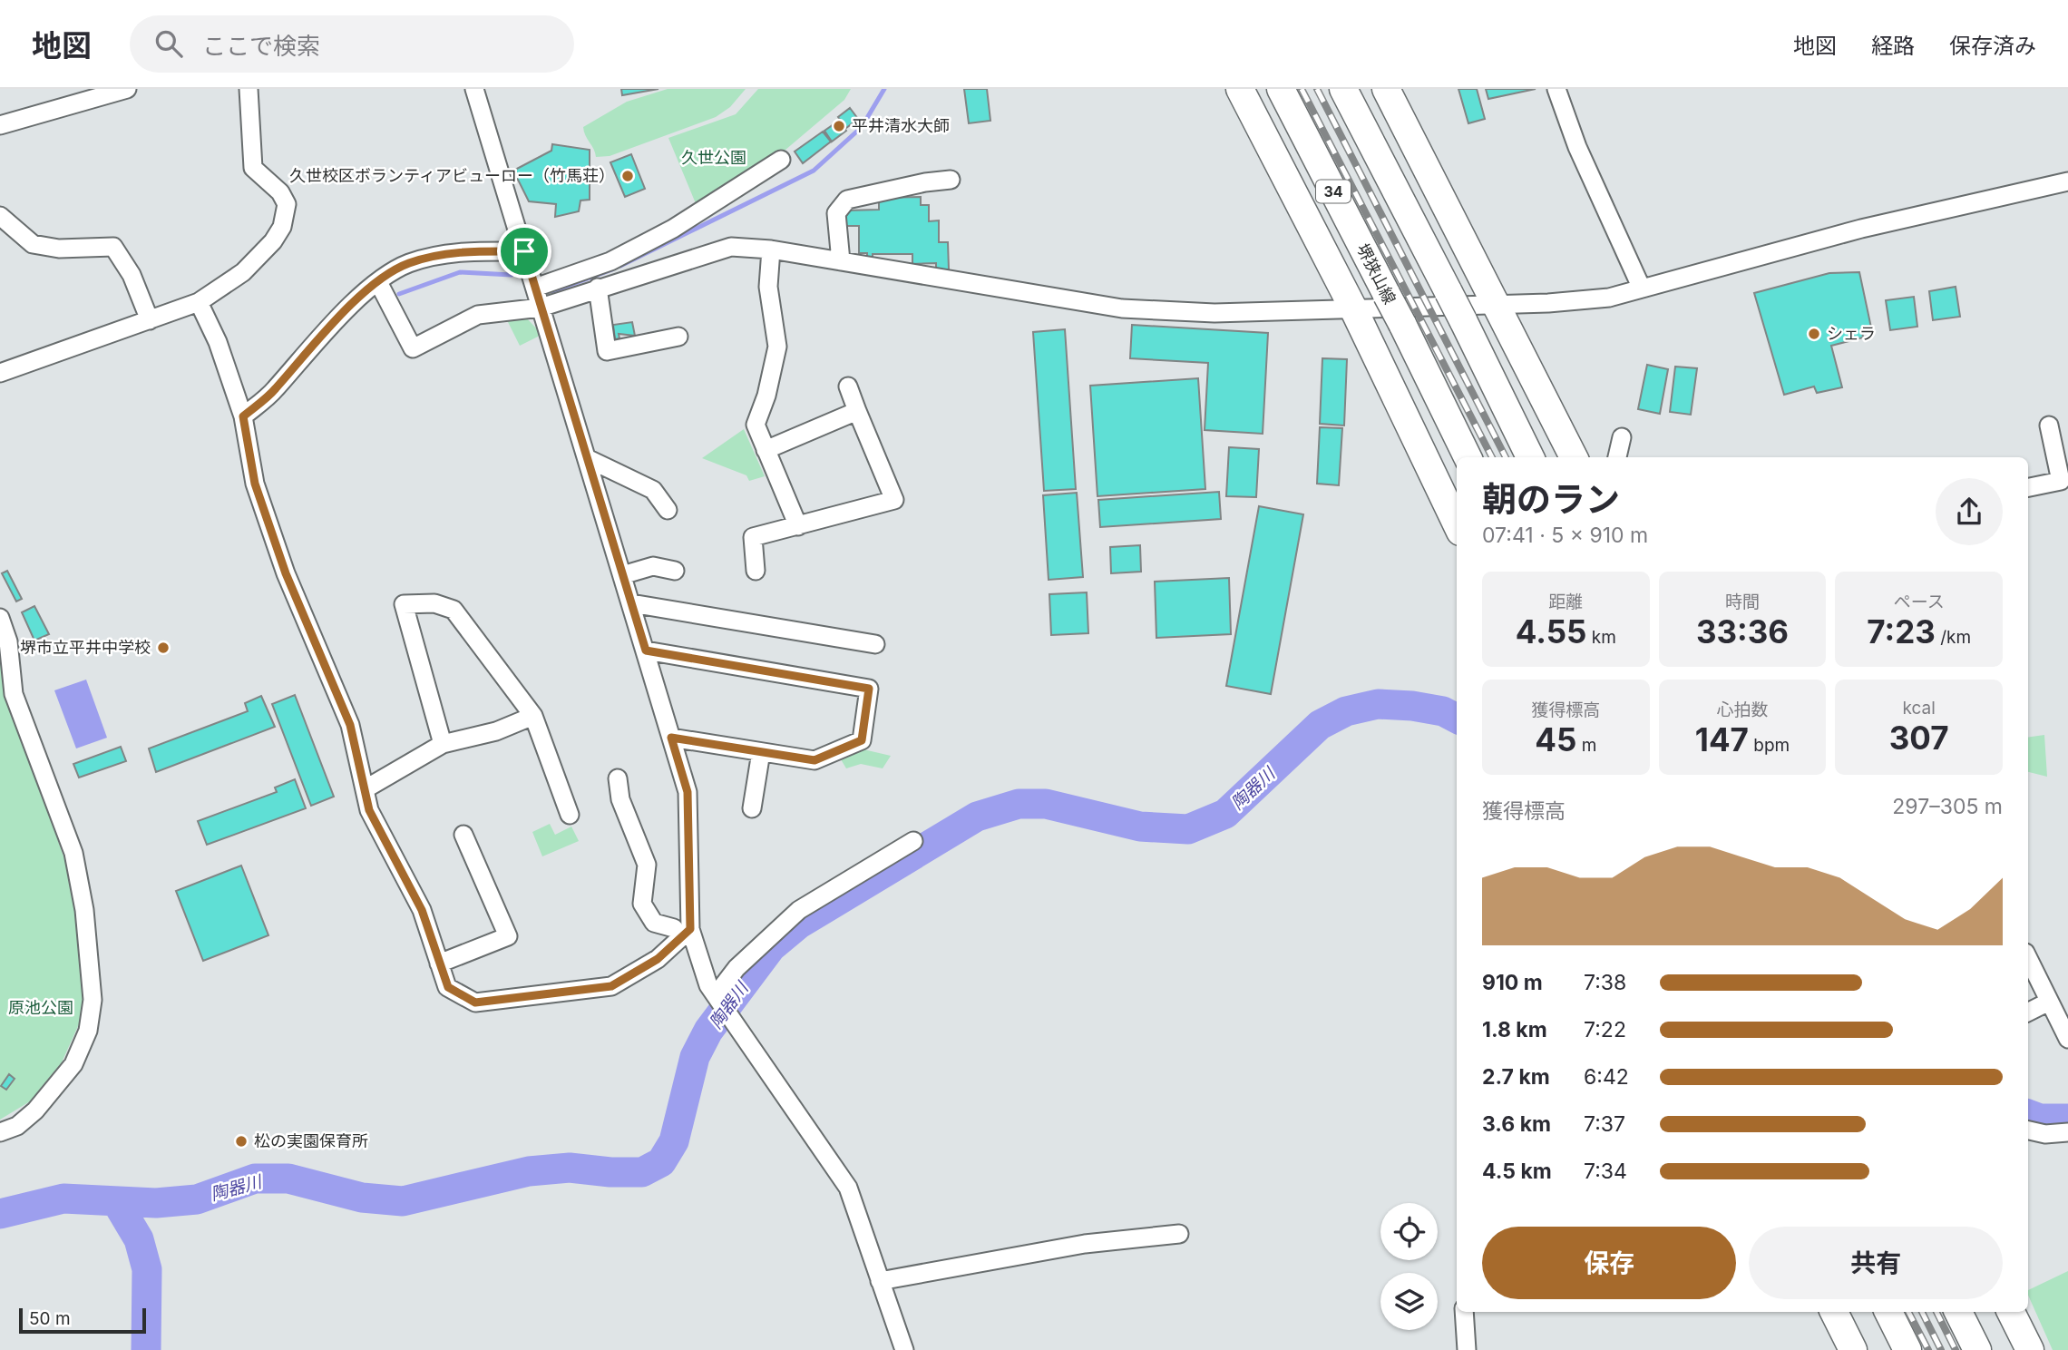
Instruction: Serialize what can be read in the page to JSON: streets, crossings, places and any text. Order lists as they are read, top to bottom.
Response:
{
  "streets": {
    "main road": ["34", "堺狭山線"]
  },
  "water": ["陶器川"],
  "parks": ["久世公園", "原池公園"],
  "places": [
    "平井清水大師",
    "久世校区ボランティアビューロー（竹馬荘）",
    "シェラ",
    "堺市立平井中学校",
    "松の実園保育所"
  ],
  "scale_bar": "50 m",
  "page": {
    "header": "地図",
    "search": "ここで検索",
    "nav": ["地図", "経路", "保存済み"],
    "heading": ["朝のラン", "07:41 · 5 × 910 m"],
    "stats": [
      ["距離", "4.55 km"],
      ["時間", "33:36"],
      ["ペース", "7:23 /km"],
      ["獲得標高", "45 m"],
      ["心拍数", "147 bpm"],
      ["kcal", "307"]
    ],
    "chart": ["獲得標高", "297–305 m"],
    "list": [
      {
        "name": "910 m",
        "note": "7:38"
      },
      {
        "name": "1.8 km",
        "note": "7:22"
      },
      {
        "name": "2.7 km",
        "note": "6:42"
      },
      {
        "name": "3.6 km",
        "note": "7:37"
      },
      {
        "name": "4.5 km",
        "note": "7:34"
      }
    ],
    "buttons": ["保存", "共有"],
    "scale": "50 m"
  }
}
